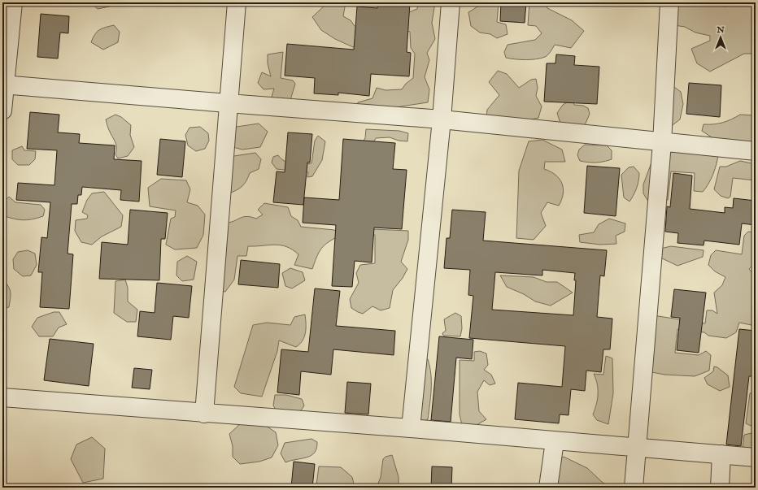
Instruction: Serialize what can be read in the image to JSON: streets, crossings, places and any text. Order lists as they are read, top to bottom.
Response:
{
  "north": "top"
}
